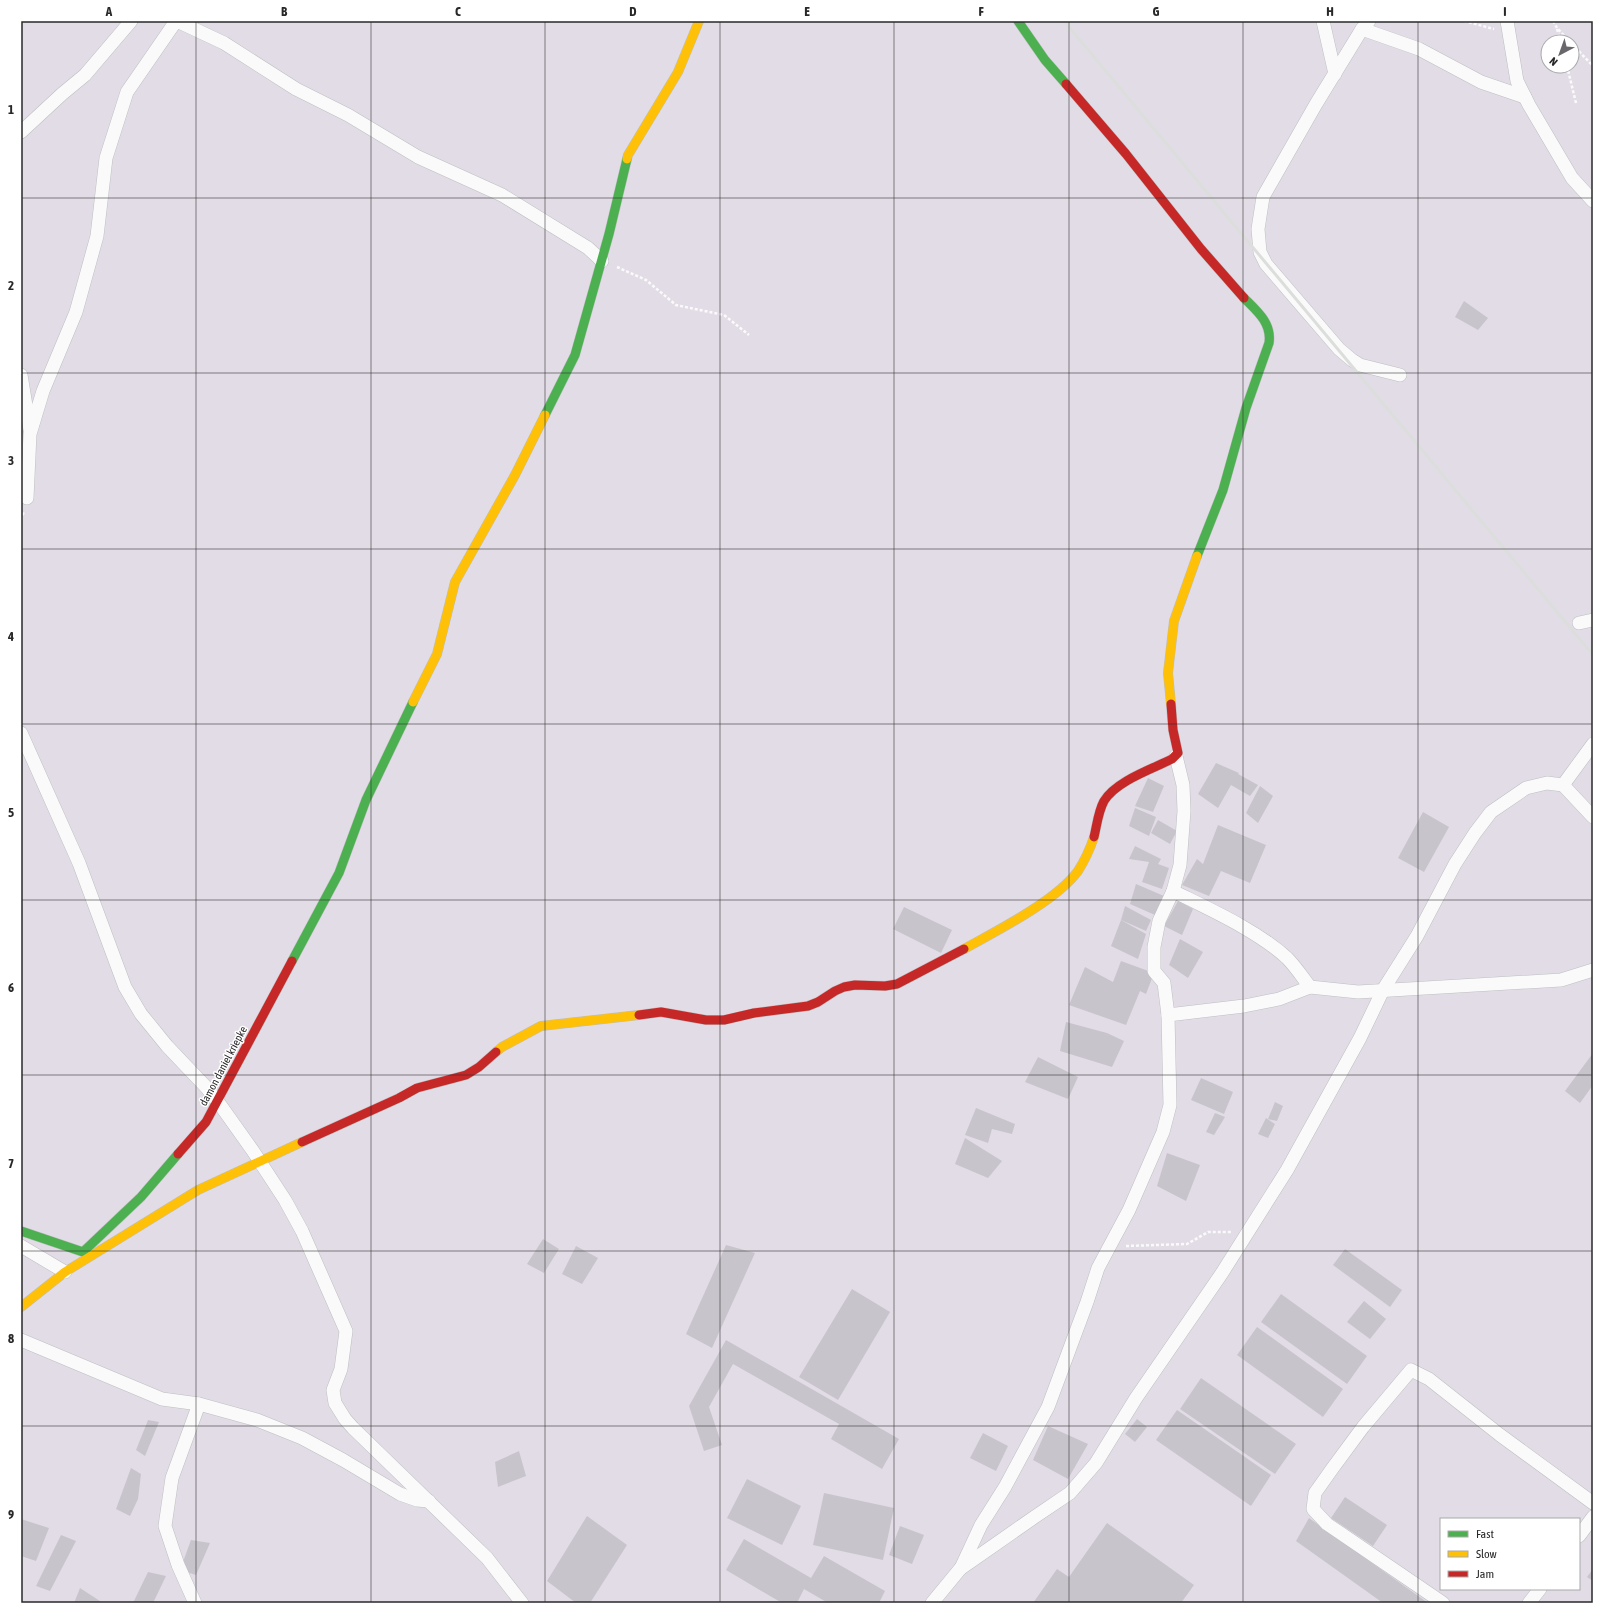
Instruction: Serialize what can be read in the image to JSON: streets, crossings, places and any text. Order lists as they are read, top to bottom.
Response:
{
  "streets": {
    "street": ["damon daniel kriepke"]
  },
  "legend": ["Fast", "Slow", "Jam"],
  "north": "bottom left",
  "grid": {
    "columns": [
      "A",
      "B",
      "C",
      "D",
      "E",
      "F",
      "G",
      "H",
      "I"
    ],
    "rows": [
      "1",
      "2",
      "3",
      "4",
      "5",
      "6",
      "7",
      "8",
      "9"
    ]
  }
}
